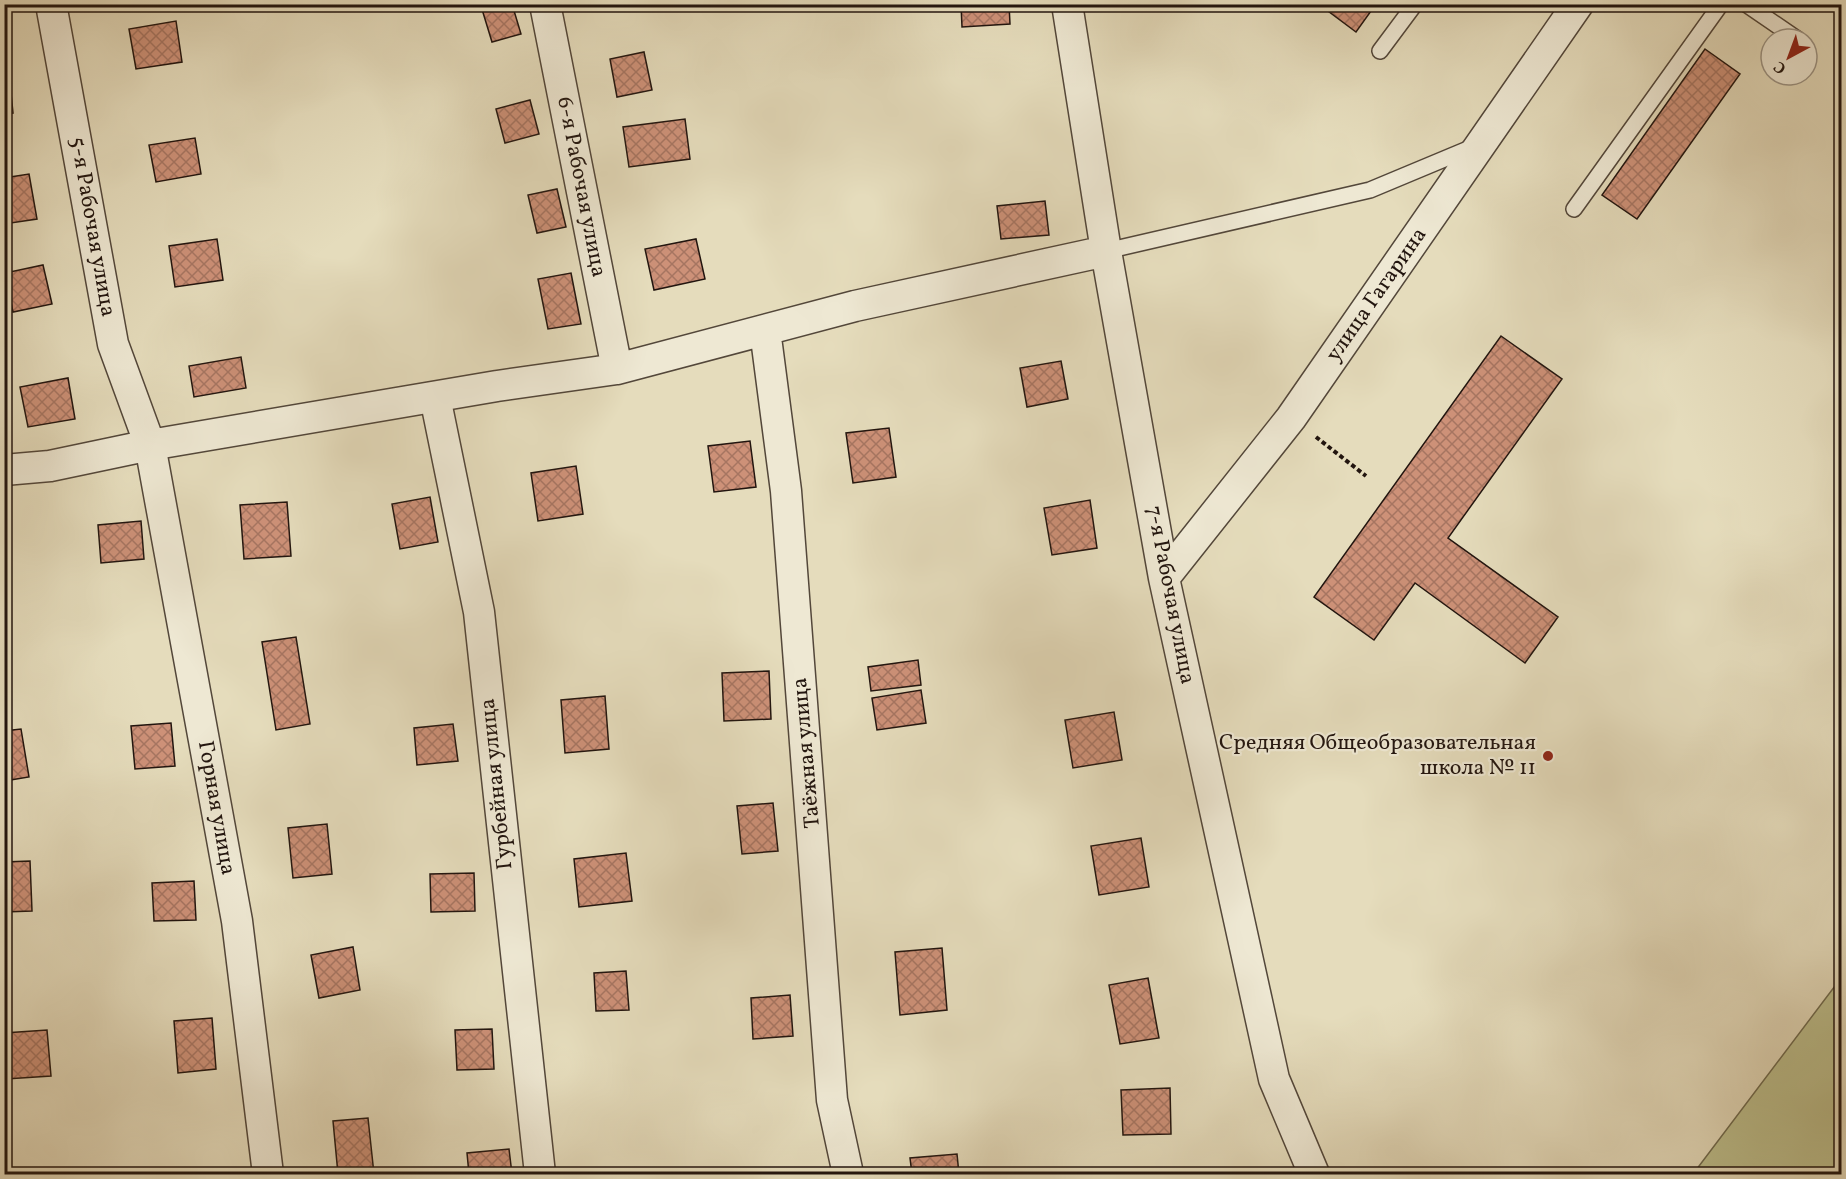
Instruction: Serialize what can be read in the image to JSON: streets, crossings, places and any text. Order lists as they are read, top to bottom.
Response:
{
  "streets": {
    "street": [
      "6-я Рабочая улица",
      "5-я Рабочая улица",
      "улица Гагарина",
      "7-я Рабочая улица",
      "Таёжная улица",
      "Гурбейная улица",
      "Горная улица"
    ]
  },
  "crossings": [
    ["5-я Рабочая улица", "Горная улица"],
    ["улица Гагарина", "7-я Рабочая улица"]
  ],
  "places": ["Средняя Общеобразовательная школа № 11"],
  "north": "bottom left"
}
